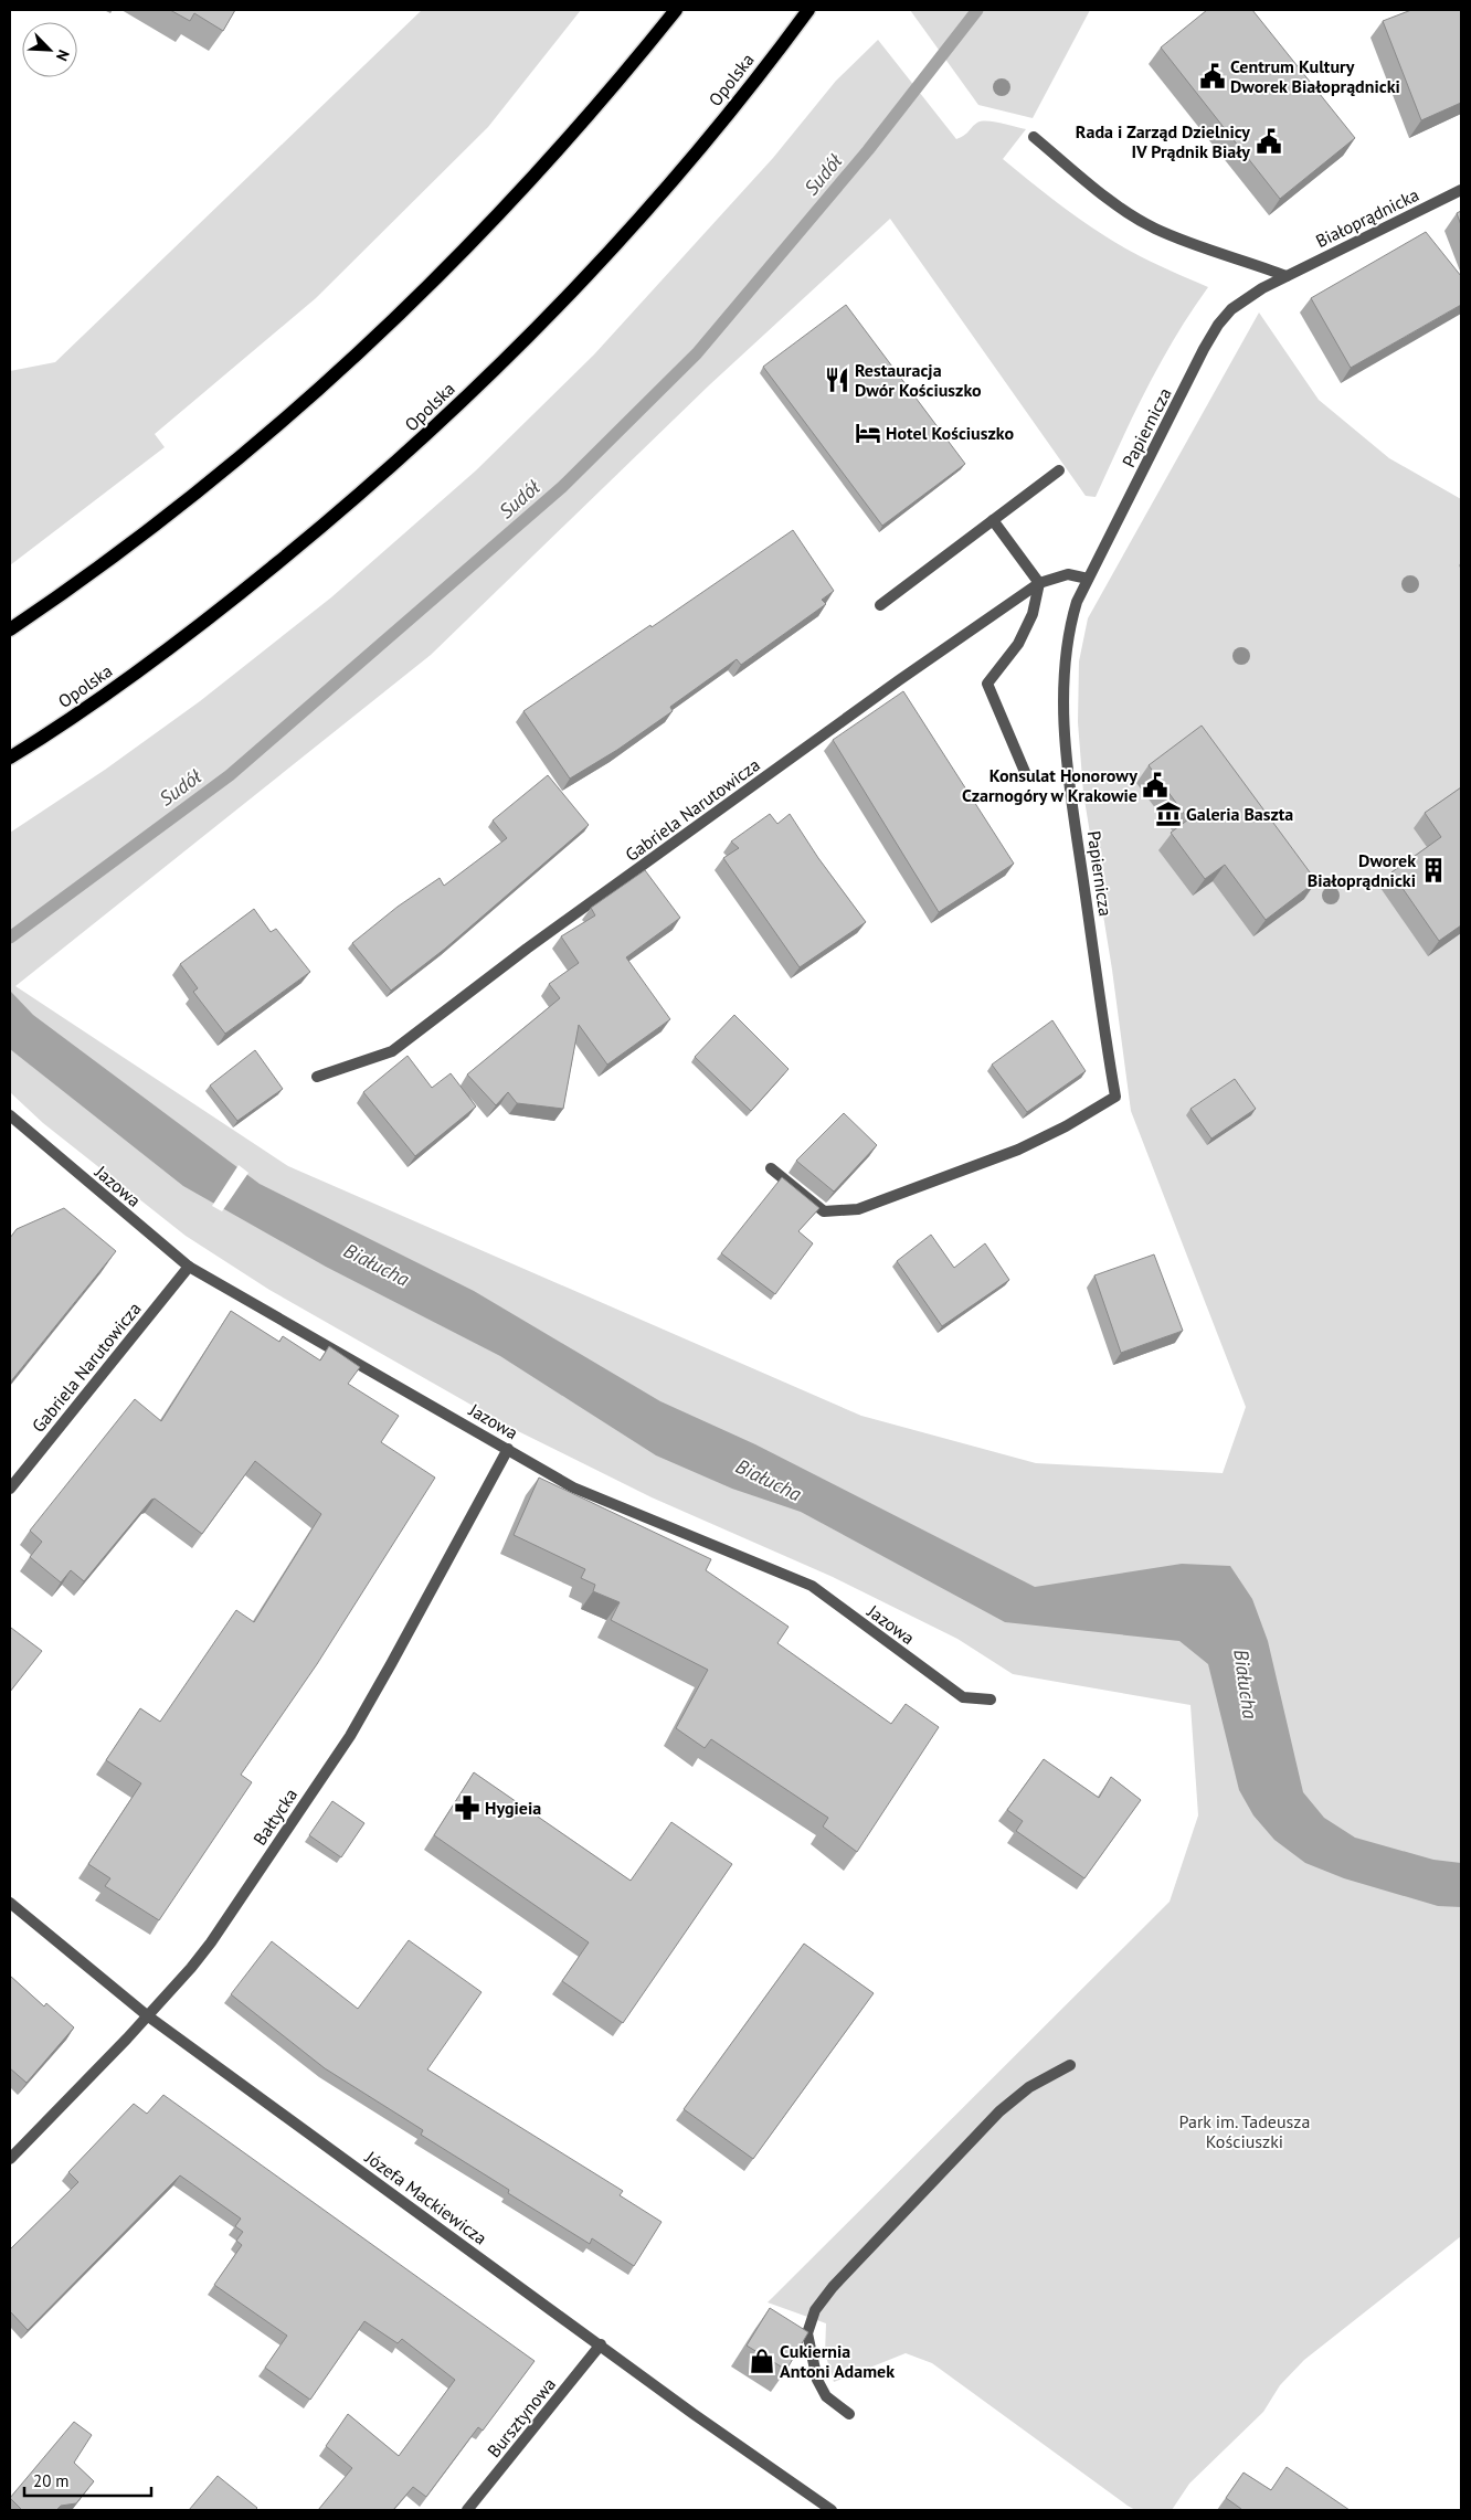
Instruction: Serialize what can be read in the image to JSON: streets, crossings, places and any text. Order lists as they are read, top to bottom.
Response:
{
  "streets": {
    "main road": ["Opolska"],
    "street": [
      "Białoprądnicka",
      "Papiernicza",
      "Gabriela Narutowicza",
      "Jazowa",
      "Bałtycka",
      "Józefa Mackiewicza",
      "Bursztynowa"
    ]
  },
  "crossings": [
    ["Białoprądnicka", "Papiernicza"],
    ["Papiernicza", "Gabriela Narutowicza"],
    ["Gabriela Narutowicza", "Jazowa"],
    ["Jazowa", "Bałtycka"],
    ["Bałtycka", "Józefa Mackiewicza"],
    ["Józefa Mackiewicza", "Bursztynowa"]
  ],
  "water": ["Sudół", "Białucha"],
  "parks": ["Park im. Tadeusza Kościuszki"],
  "places": {
    "public building": ["Centrum Kultury Dworek Białoprądnicki", "Rada i Zarząd Dzielnicy IV Prądnik Biały", "Konsulat Honorowy Czarnogóry w Krakowie"],
    "restaurant": ["Restauracja Dwór Kościuszko"],
    "hotel": ["Hotel Kościuszko"],
    "museum": ["Galeria Baszta"],
    "building": ["Dworek Białoprądnicki"],
    "pharmacy": ["Hygieia"],
    "shop": ["Cukiernia Antoni Adamek"]
  },
  "scale_bar": "20 m",
  "north": "bottom right"
}
